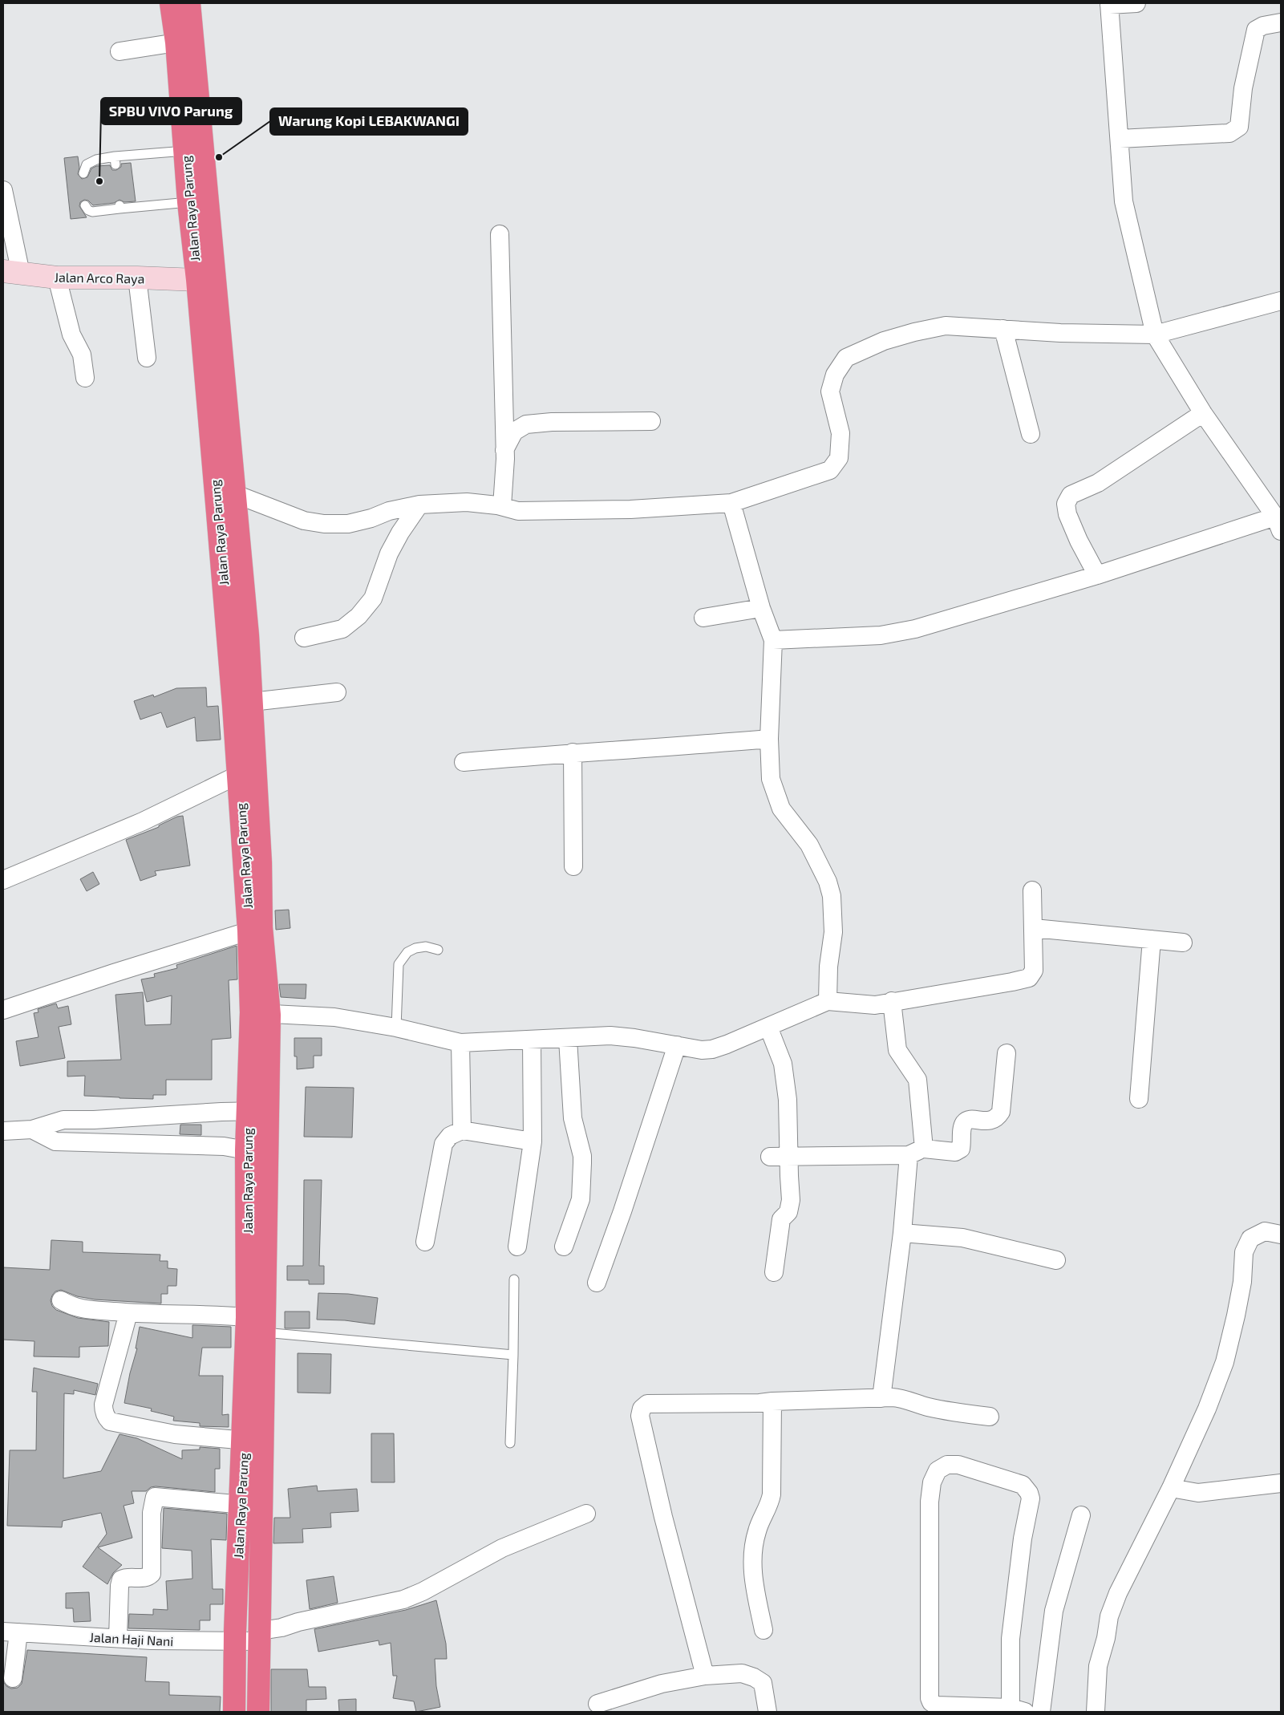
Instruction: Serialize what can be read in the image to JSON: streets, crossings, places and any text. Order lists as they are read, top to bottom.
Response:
{
  "streets": {
    "highway": ["Jalan Raya Parung"],
    "main road": ["Jalan Arco Raya"],
    "street": ["Jalan Haji Nani"]
  },
  "crossings": [
    ["Jalan Raya Parung", "Jalan Arco Raya"],
    ["Jalan Raya Parung", "Jalan Haji Nani"]
  ],
  "places": ["Warung Kopi LEBAKWANGI", "SPBU VIVO Parung"]
}
